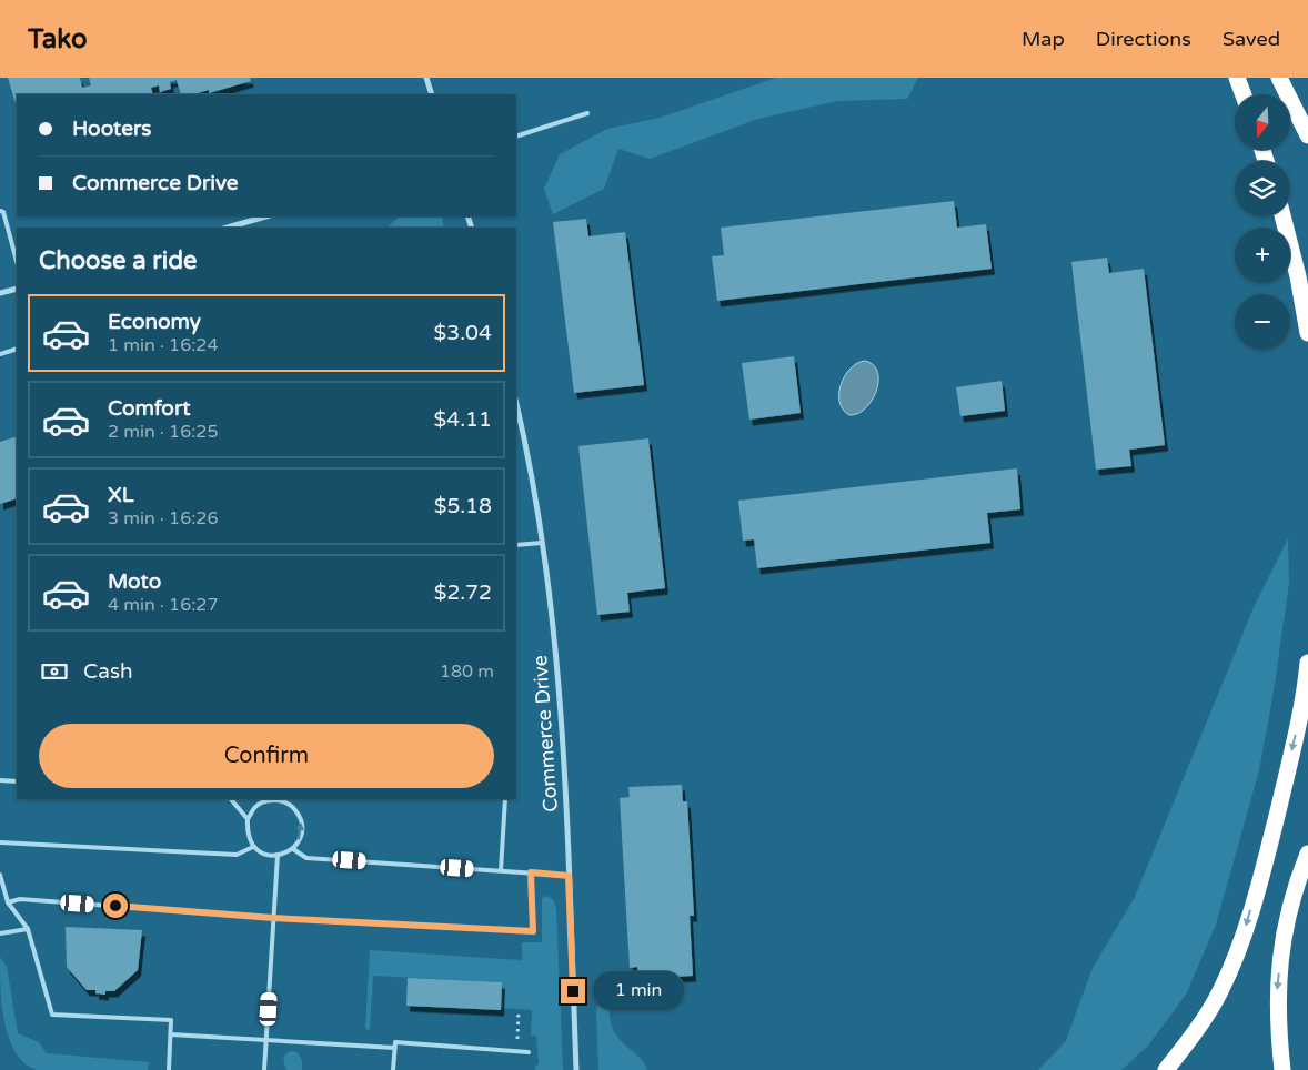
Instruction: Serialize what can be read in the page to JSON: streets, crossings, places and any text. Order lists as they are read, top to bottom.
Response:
{
  "streets": {
    "street": ["Commerce Drive"]
  },
  "north": "bottom",
  "page": {
    "header": "Tako",
    "nav": ["Map", "Directions", "Saved"],
    "map_buttons": ["+", "−"],
    "banner": ["Hooters", "Commerce Drive"],
    "heading": "Choose a ride",
    "list": [
      {
        "name": "Economy",
        "note": "1 min · 16:24",
        "value": "$3.04"
      },
      {
        "name": "Comfort",
        "note": "2 min · 16:25",
        "value": "$4.11"
      },
      {
        "name": "XL",
        "note": "3 min · 16:26",
        "value": "$5.18"
      },
      {
        "name": "Moto",
        "note": "4 min · 16:27",
        "value": "$2.72"
      }
    ],
    "pay": ["Cash", "180 m"],
    "buttons": "Confirm",
    "bubble": "1 min"
  }
}
